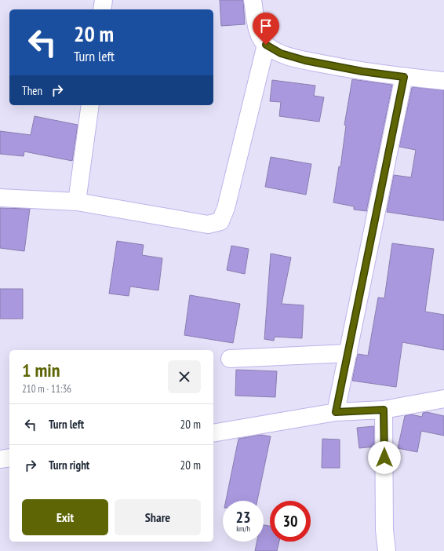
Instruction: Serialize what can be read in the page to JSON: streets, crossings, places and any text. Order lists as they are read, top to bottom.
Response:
{
  "page": {
    "turn": ["20 m", "Turn left"],
    "then": "Then",
    "heading": ["1 min", "210 m · 11:36"],
    "list": [
      {
        "name": "Turn left",
        "value": "20 m"
      },
      {
        "name": "Turn right",
        "value": "20 m"
      }
    ],
    "buttons": ["Exit", "Share"],
    "speed": "23 km/h",
    "limit": "30"
  }
}
